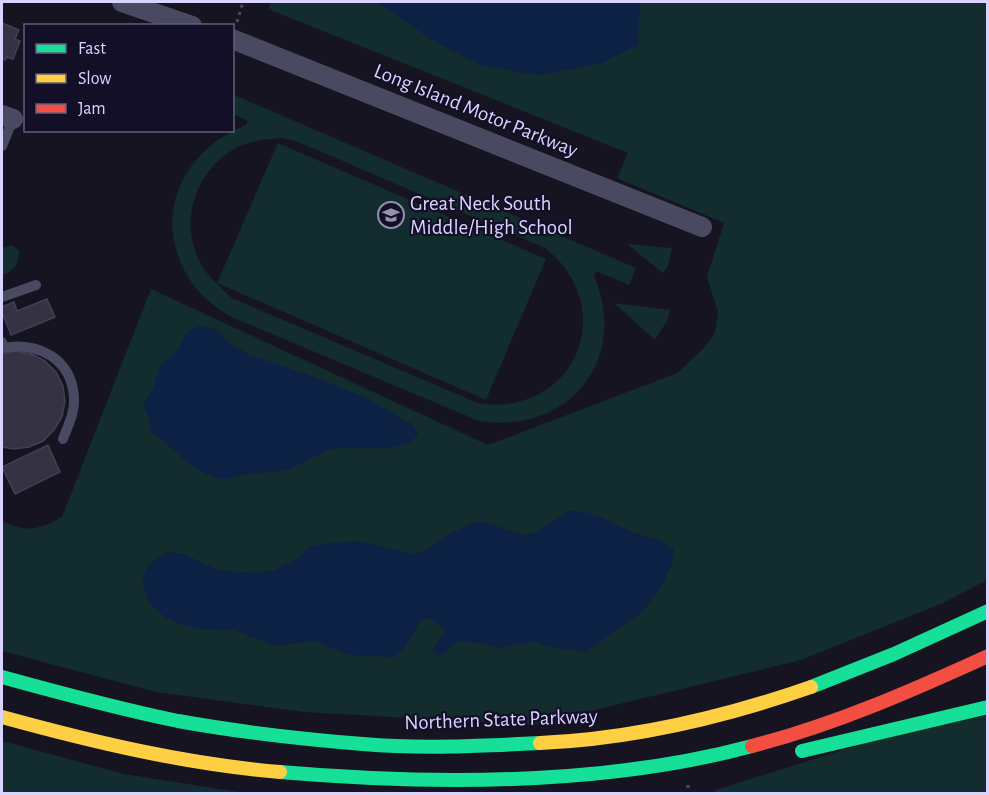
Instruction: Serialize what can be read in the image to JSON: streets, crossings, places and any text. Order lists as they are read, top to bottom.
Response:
{
  "streets": {
    "highway": ["Northern State Parkway"],
    "street": ["Long Island Motor Parkway"]
  },
  "places": {
    "school or university": ["Great Neck South Middle/High School"]
  },
  "legend": ["Fast", "Slow", "Jam"]
}
